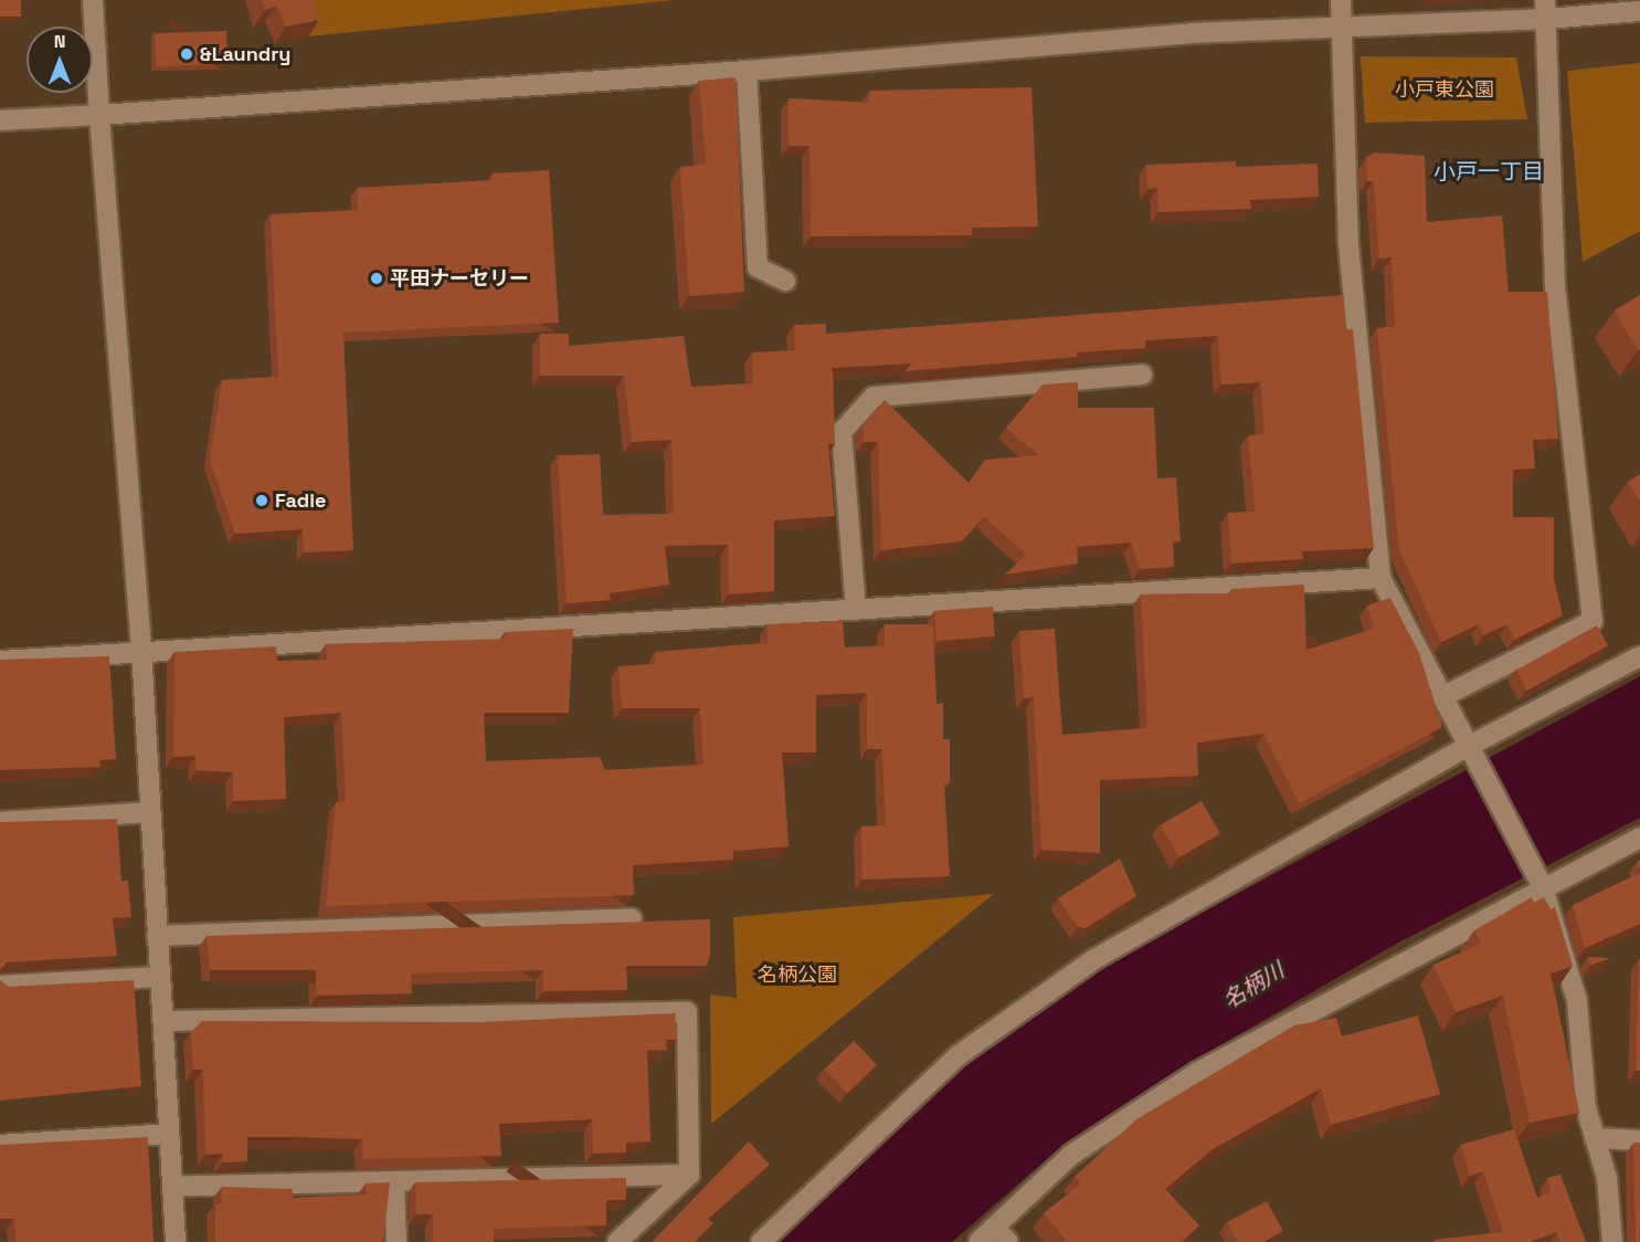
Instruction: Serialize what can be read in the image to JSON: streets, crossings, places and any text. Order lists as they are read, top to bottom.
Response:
{
  "districts": ["小戸一丁目"],
  "water": ["名柄川"],
  "parks": ["小戸東公園", "名柄公園"],
  "places": ["&Laundry", "平田ナーセリー", "Fadie"],
  "north": "top"
}
